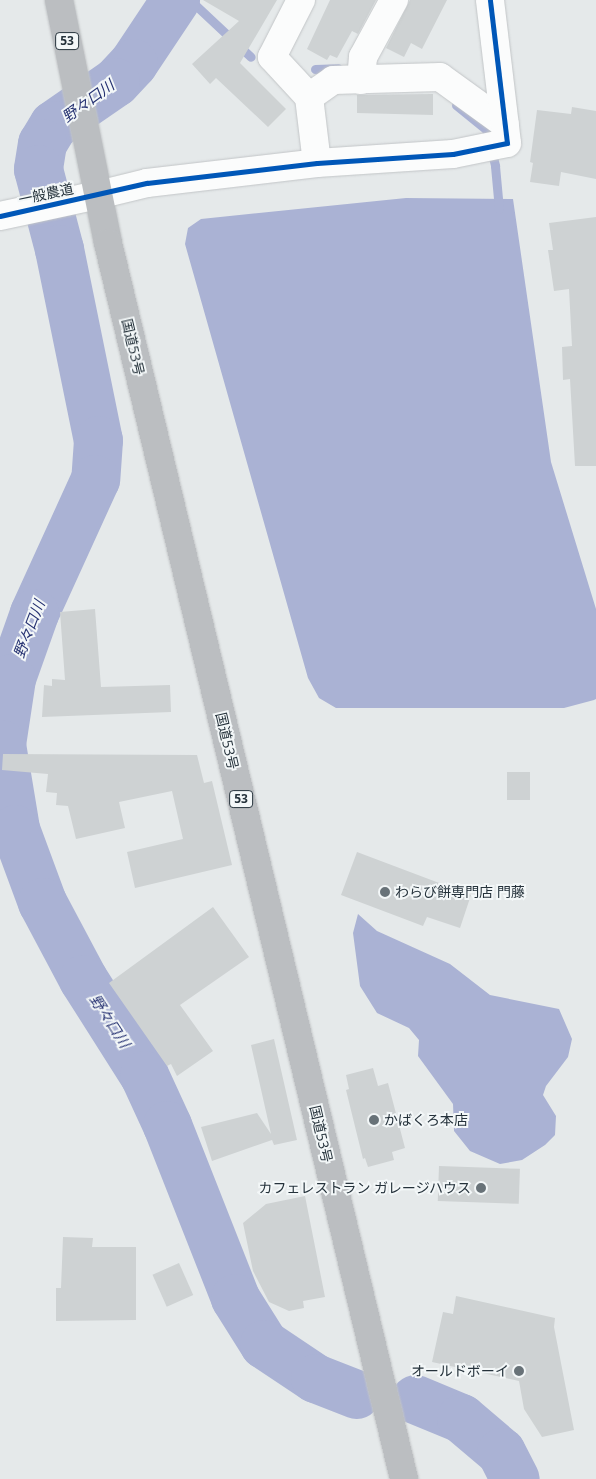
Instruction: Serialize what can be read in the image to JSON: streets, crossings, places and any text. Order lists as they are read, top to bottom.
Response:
{
  "streets": {
    "highway": ["53", "国道53号"],
    "street": ["一般農道"]
  },
  "crossings": [
    ["一般農道", "国道53号"]
  ],
  "water": ["野々口川"],
  "places": [
    "わらび餅専門店 門藤",
    "かばくろ本店",
    "カフェレストラン ガレージハウス",
    "オールドボーイ"
  ]
}
